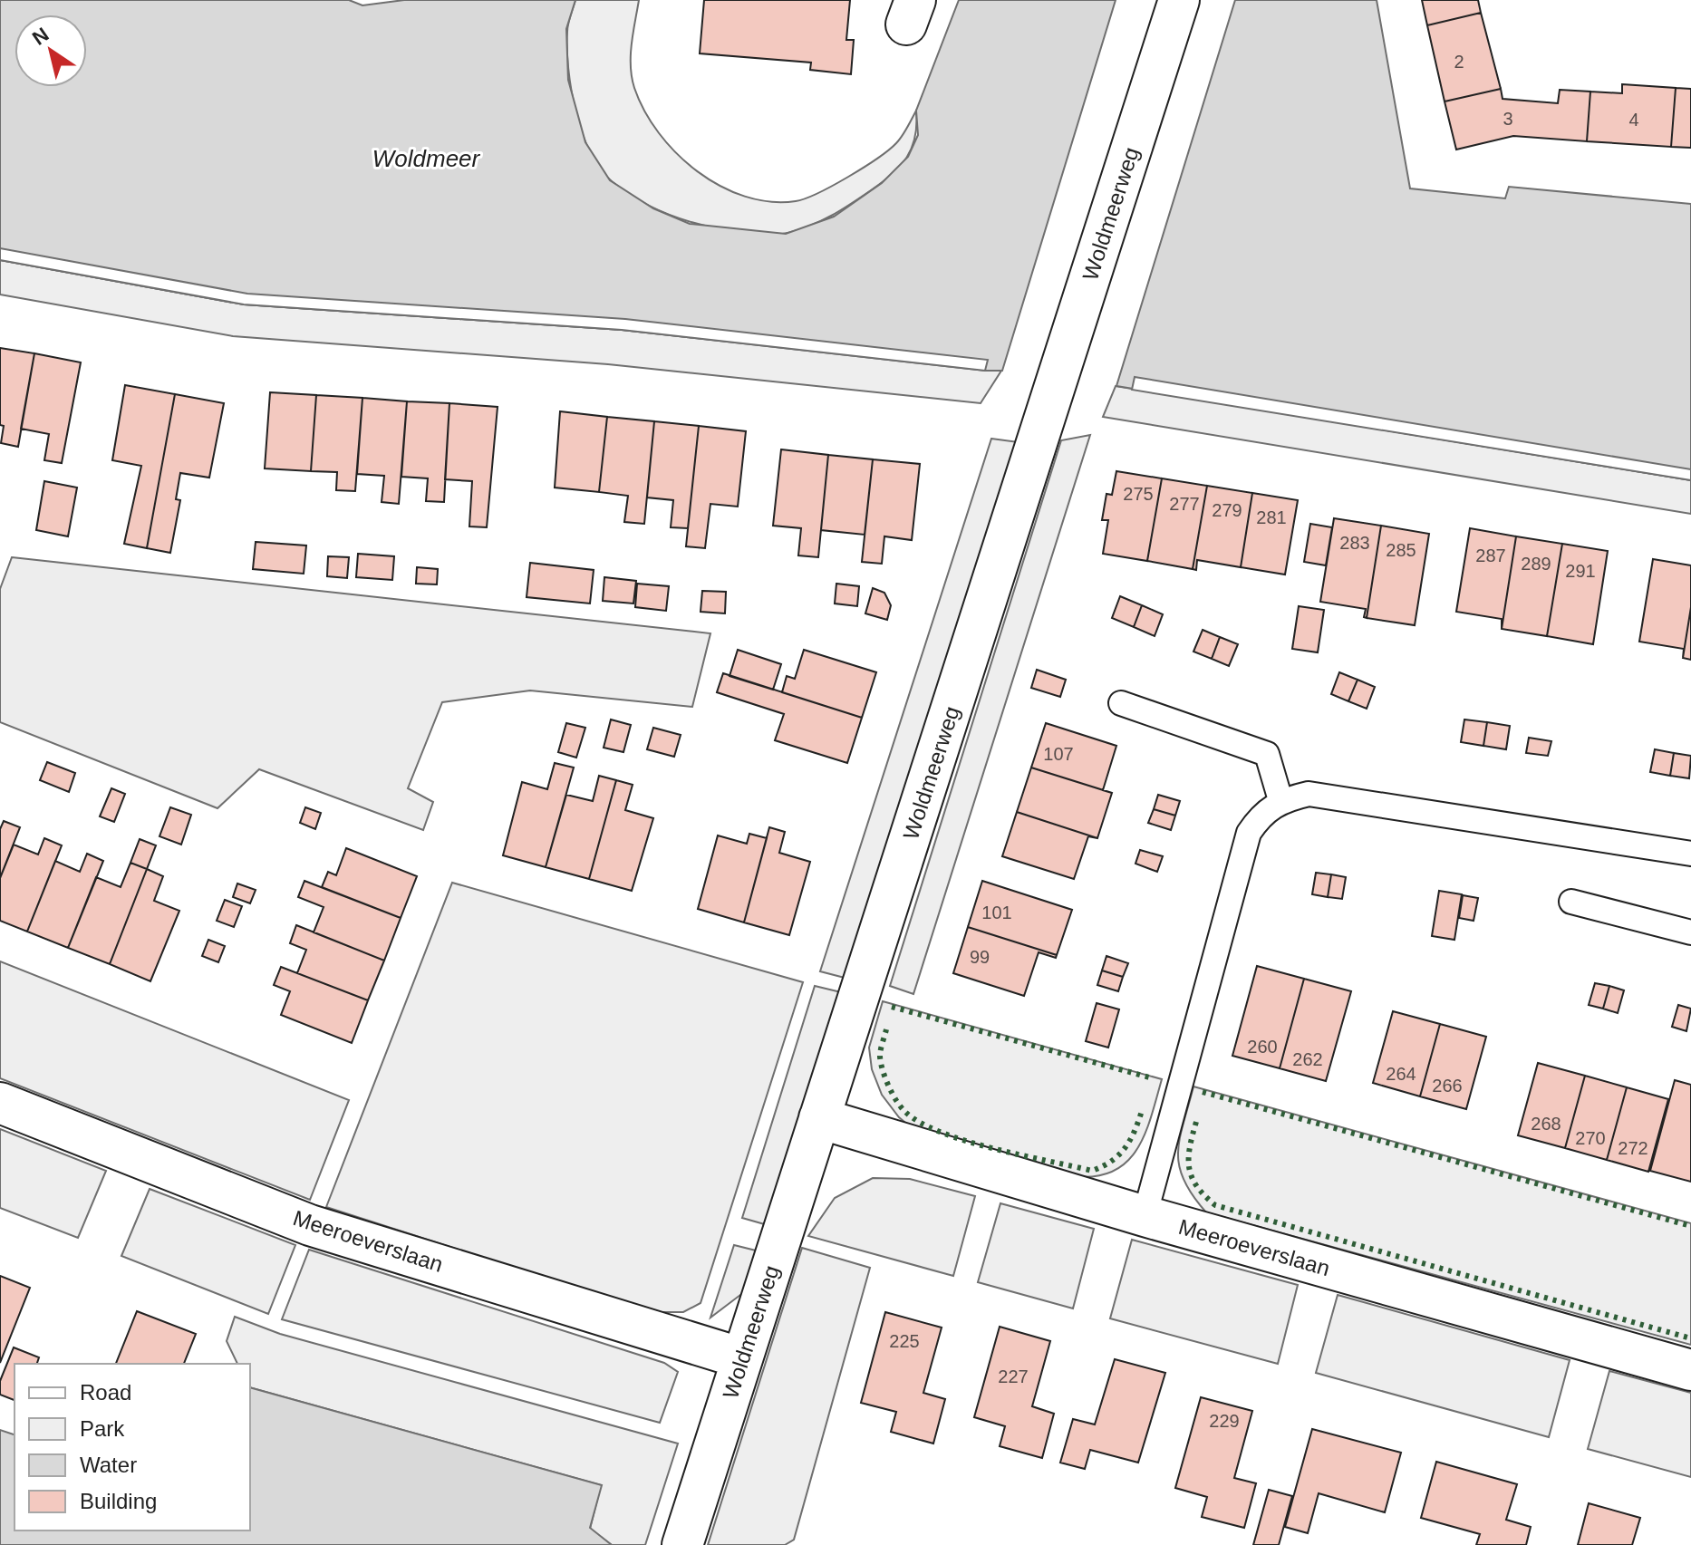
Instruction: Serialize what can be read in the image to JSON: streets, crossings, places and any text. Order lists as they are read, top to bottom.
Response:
{
  "streets": {
    "street": ["Woldmeerweg", "Meeroeverslaan"]
  },
  "crossings": [
    ["Woldmeerweg", "Meeroeverslaan"]
  ],
  "water": ["Woldmeer"],
  "house_numbers": [
    "2",
    "3",
    "4",
    "275",
    "277",
    "279",
    "281",
    "283",
    "285",
    "287",
    "289",
    "291",
    "107",
    "101",
    "99",
    "260",
    "262",
    "264",
    "266",
    "268",
    "270",
    "272",
    "225",
    "227",
    "229"
  ],
  "legend": [
    "Road",
    "Park",
    "Water",
    "Building"
  ],
  "north": "top left"
}
